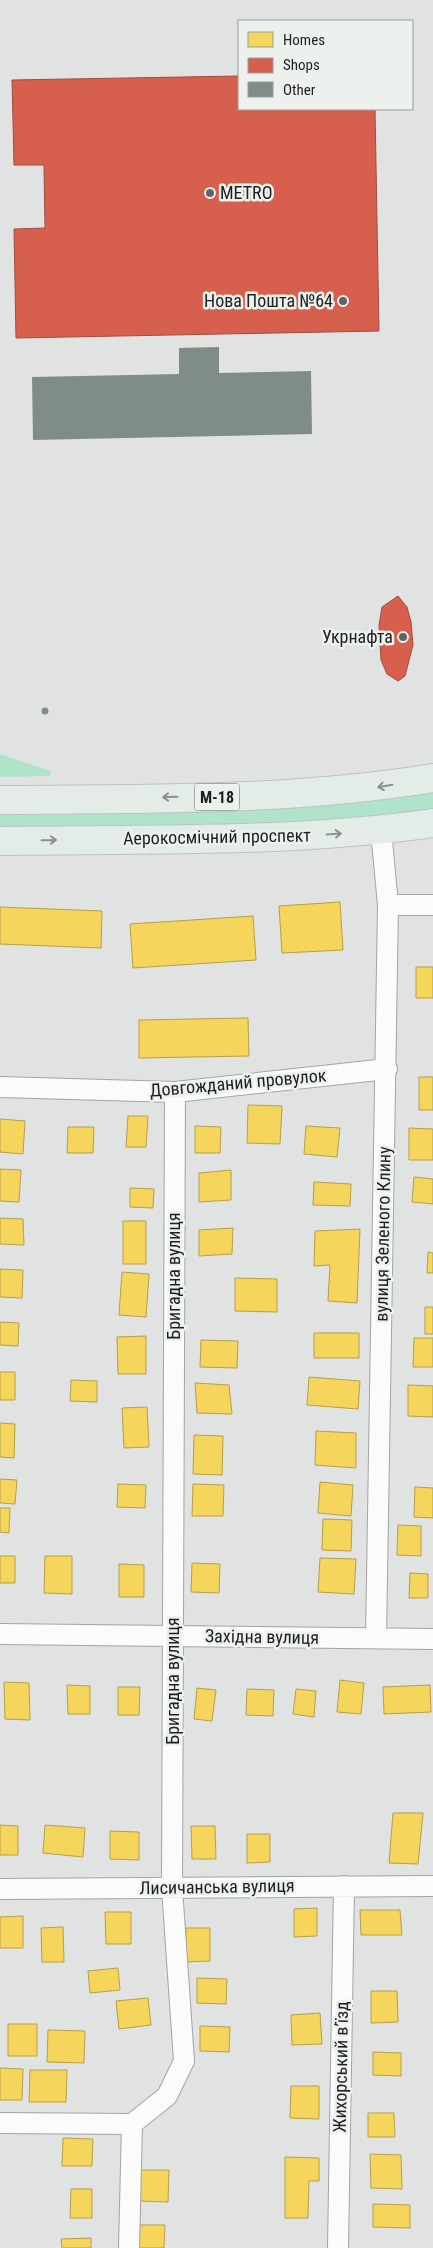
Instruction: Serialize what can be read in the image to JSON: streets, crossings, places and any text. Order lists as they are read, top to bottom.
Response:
{
  "streets": {
    "main road": ["М-18", "Аерокосмічний проспект"],
    "street": [
      "Довгожданий провулок",
      "вулиця Зеленого Клину",
      "Бригадна вулиця",
      "Західна вулиця",
      "Лисичанська вулиця",
      "Жихорський в’їзд"
    ]
  },
  "crossings": [
    ["Аерокосмічний проспект", "вулиця Зеленого Клину"],
    ["Довгожданий провулок", "вулиця Зеленого Клину"],
    ["Довгожданий провулок", "Бригадна вулиця"],
    ["вулиця Зеленого Клину", "Західна вулиця"],
    ["Бригадна вулиця", "Західна вулиця"],
    ["Бригадна вулиця", "Лисичанська вулиця"],
    ["Лисичанська вулиця", "Жихорський в’їзд"]
  ],
  "places": ["METRO", "Нова Пошта №64", "Укрнафта"],
  "legend": ["Homes", "Shops", "Other"]
}
